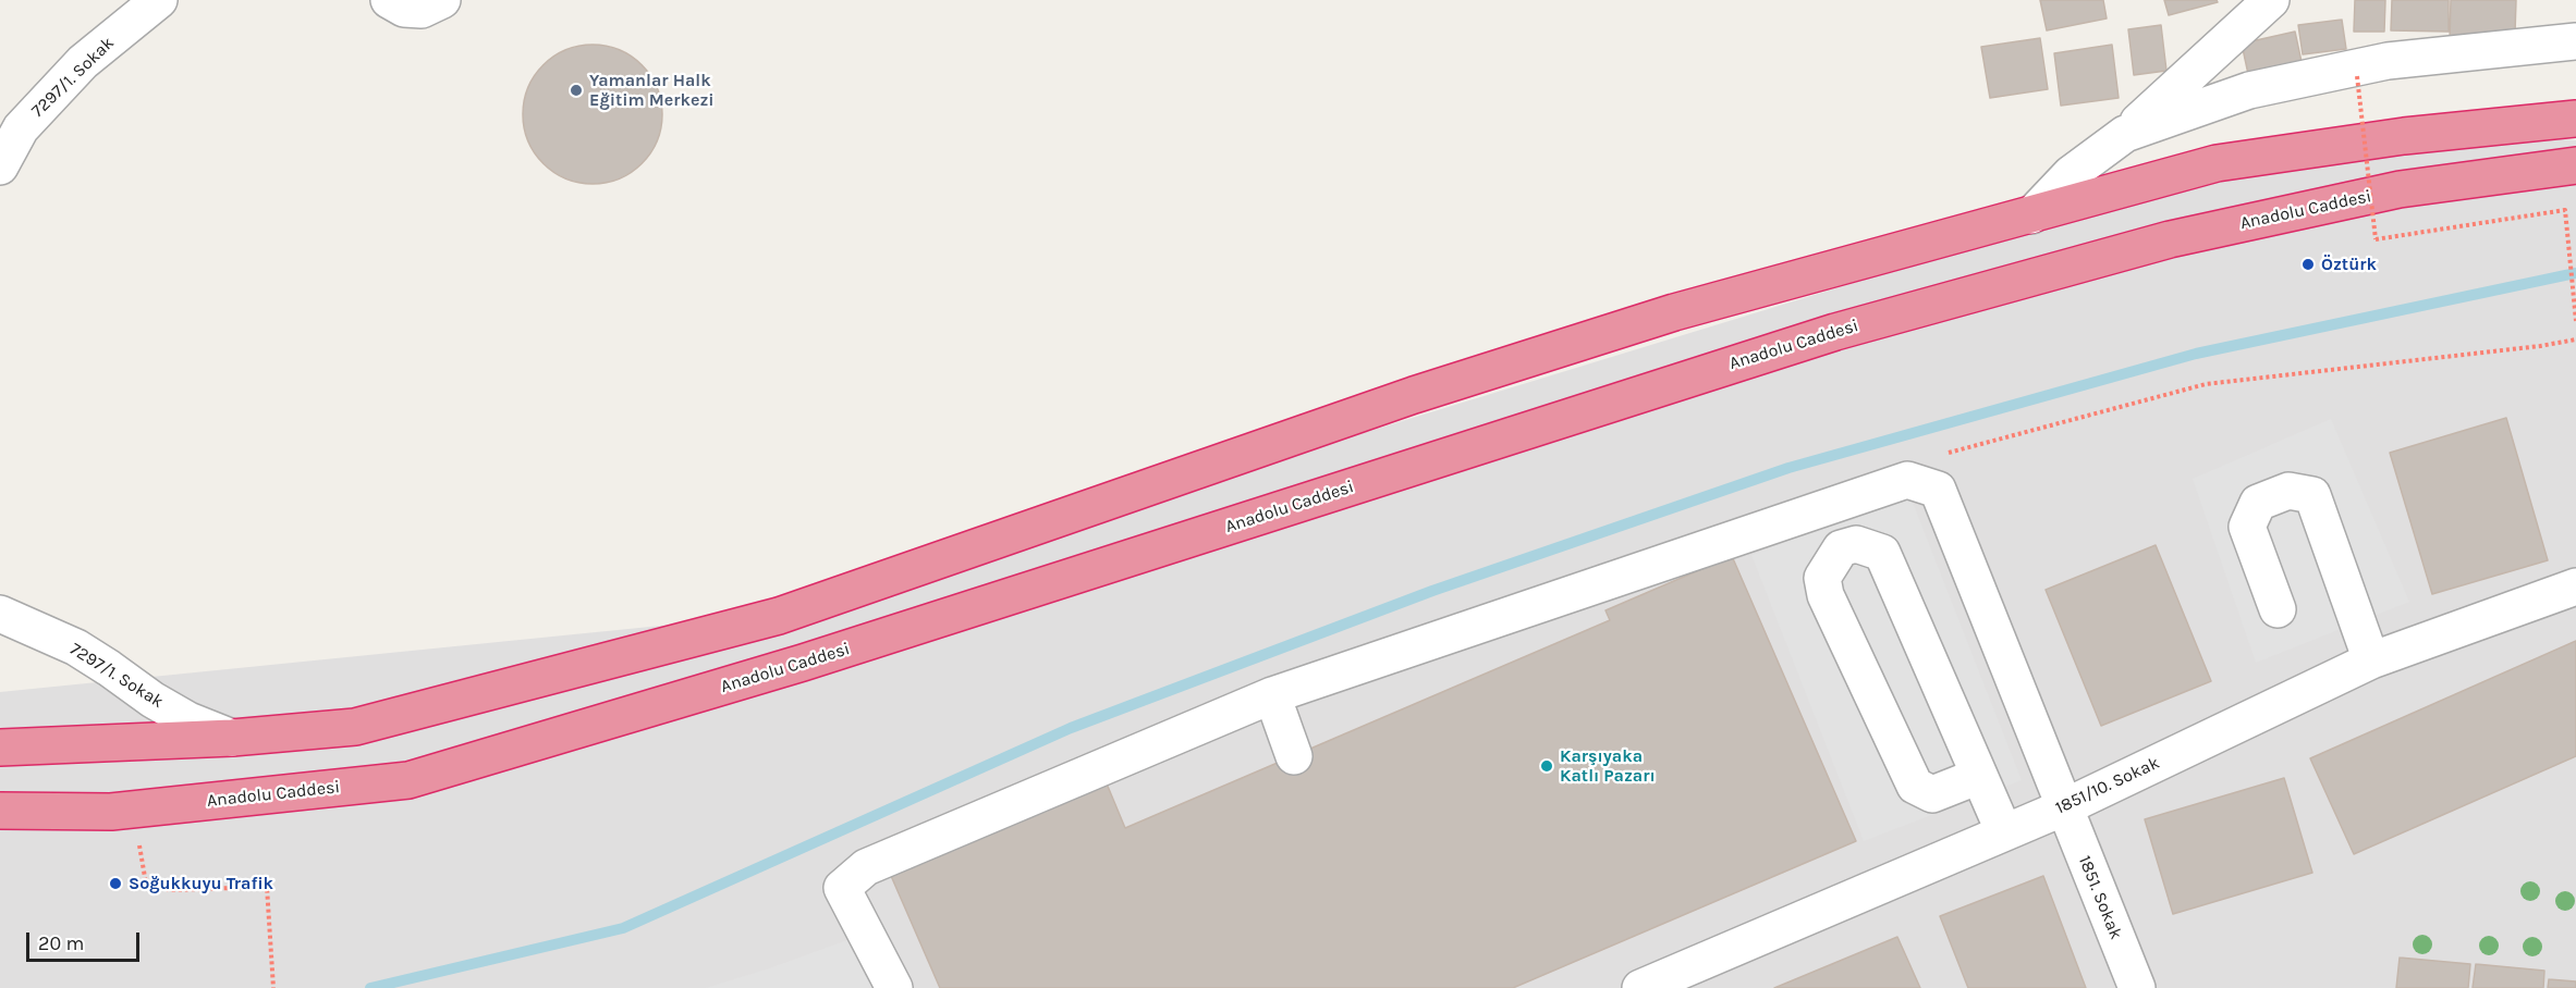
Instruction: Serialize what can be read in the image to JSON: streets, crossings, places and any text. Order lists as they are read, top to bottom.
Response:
{
  "streets": {
    "highway": ["Anadolu Caddesi"],
    "street": ["7297/1. Sokak", "1851/10. Sokak", "1851. Sokak"]
  },
  "crossings": [
    ["1851/10. Sokak", "1851. Sokak"]
  ],
  "places": [
    "Yamanlar Halk Eğitim Merkezi",
    "Öztürk",
    "Karşıyaka Katlı Pazarı",
    "Soğukkuyu Trafik"
  ],
  "scale_bar": "20 m"
}
